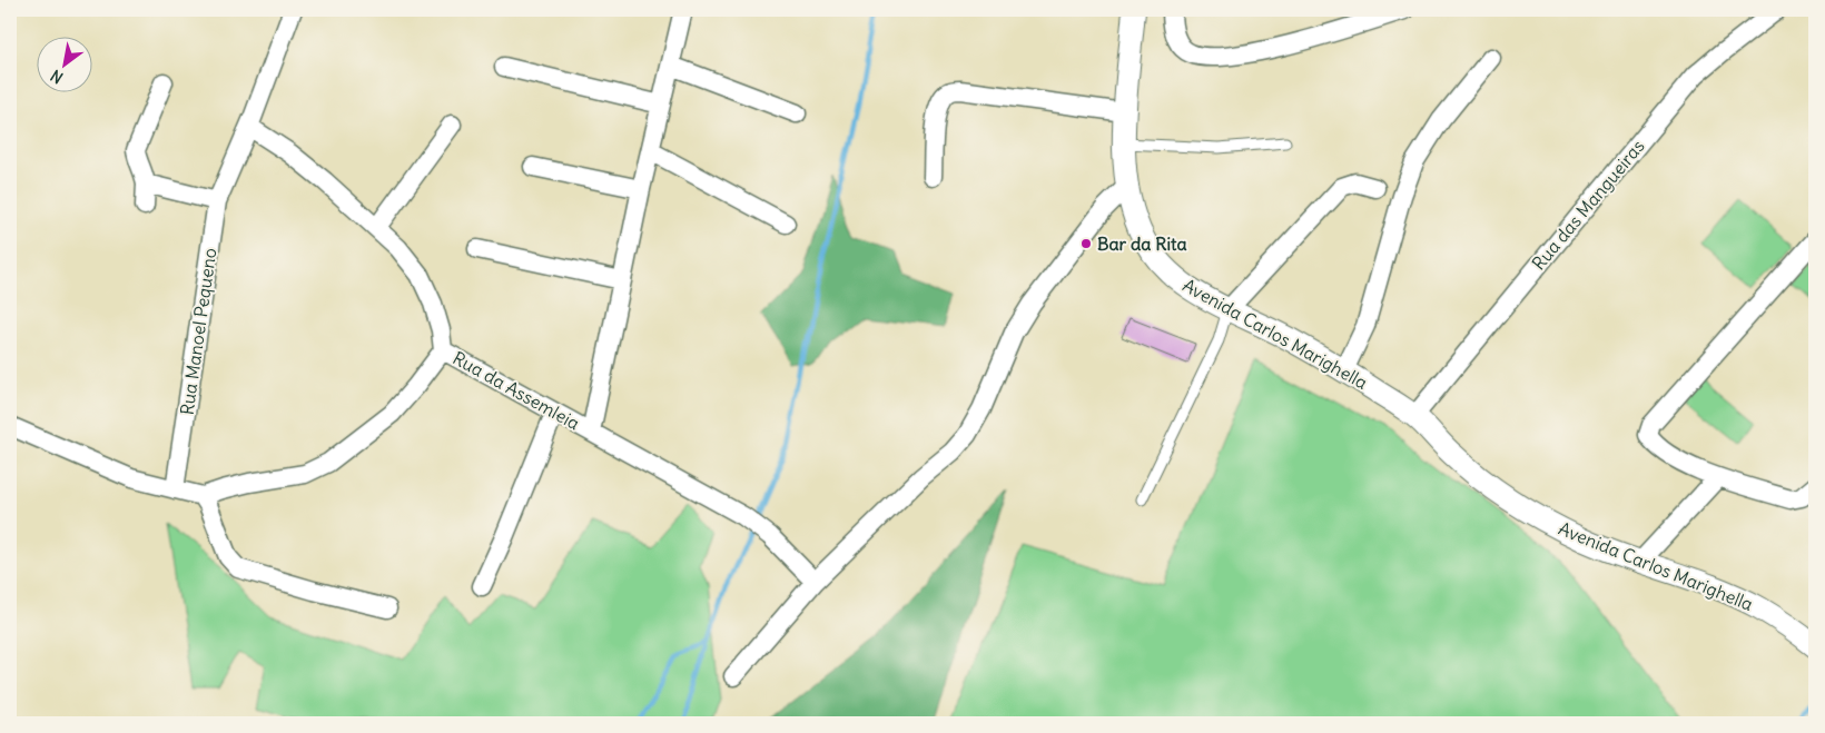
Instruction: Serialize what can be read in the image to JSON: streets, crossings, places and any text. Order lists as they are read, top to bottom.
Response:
{
  "streets": {
    "street": [
      "Rua das Mangueiras",
      "Rua Manoel Pequeno",
      "Avenida Carlos Marighella",
      "Rua da Assemleia"
    ]
  },
  "crossings": [
    ["Rua das Mangueiras", "Avenida Carlos Marighella"],
    ["Rua Manoel Pequeno", "Rua da Assemleia"]
  ],
  "places": ["Bar da Rita"],
  "north": "bottom left"
}
